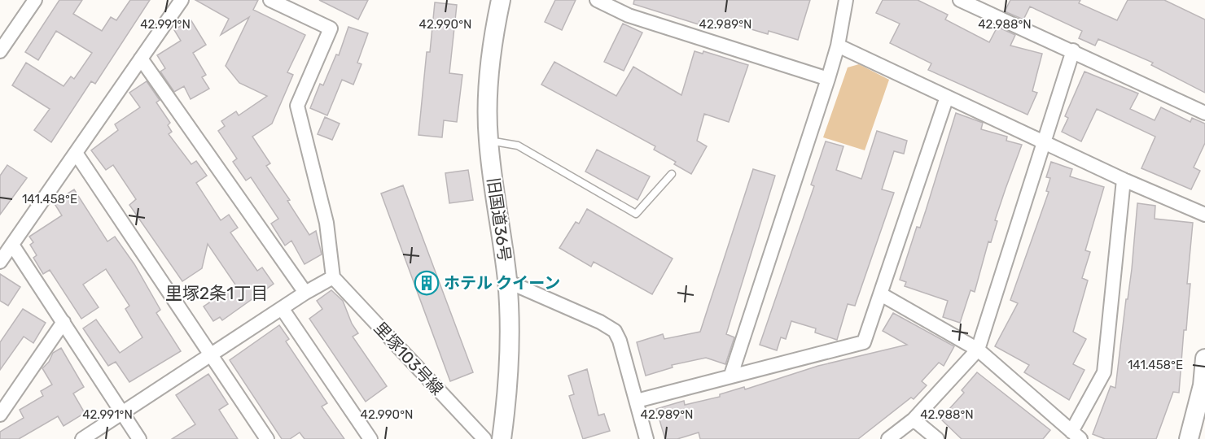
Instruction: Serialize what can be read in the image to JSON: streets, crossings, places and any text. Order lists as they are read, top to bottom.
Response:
{
  "streets": {
    "street": ["旧国道36号", "里塚103号線"]
  },
  "districts": ["里塚2条1丁目"],
  "places": {
    "building": ["ホテル クイーン"]
  },
  "coordinates": [
    "42.991°N",
    "42.990°N",
    "42.989°N",
    "42.988°N",
    "141.458°E"
  ]
}
